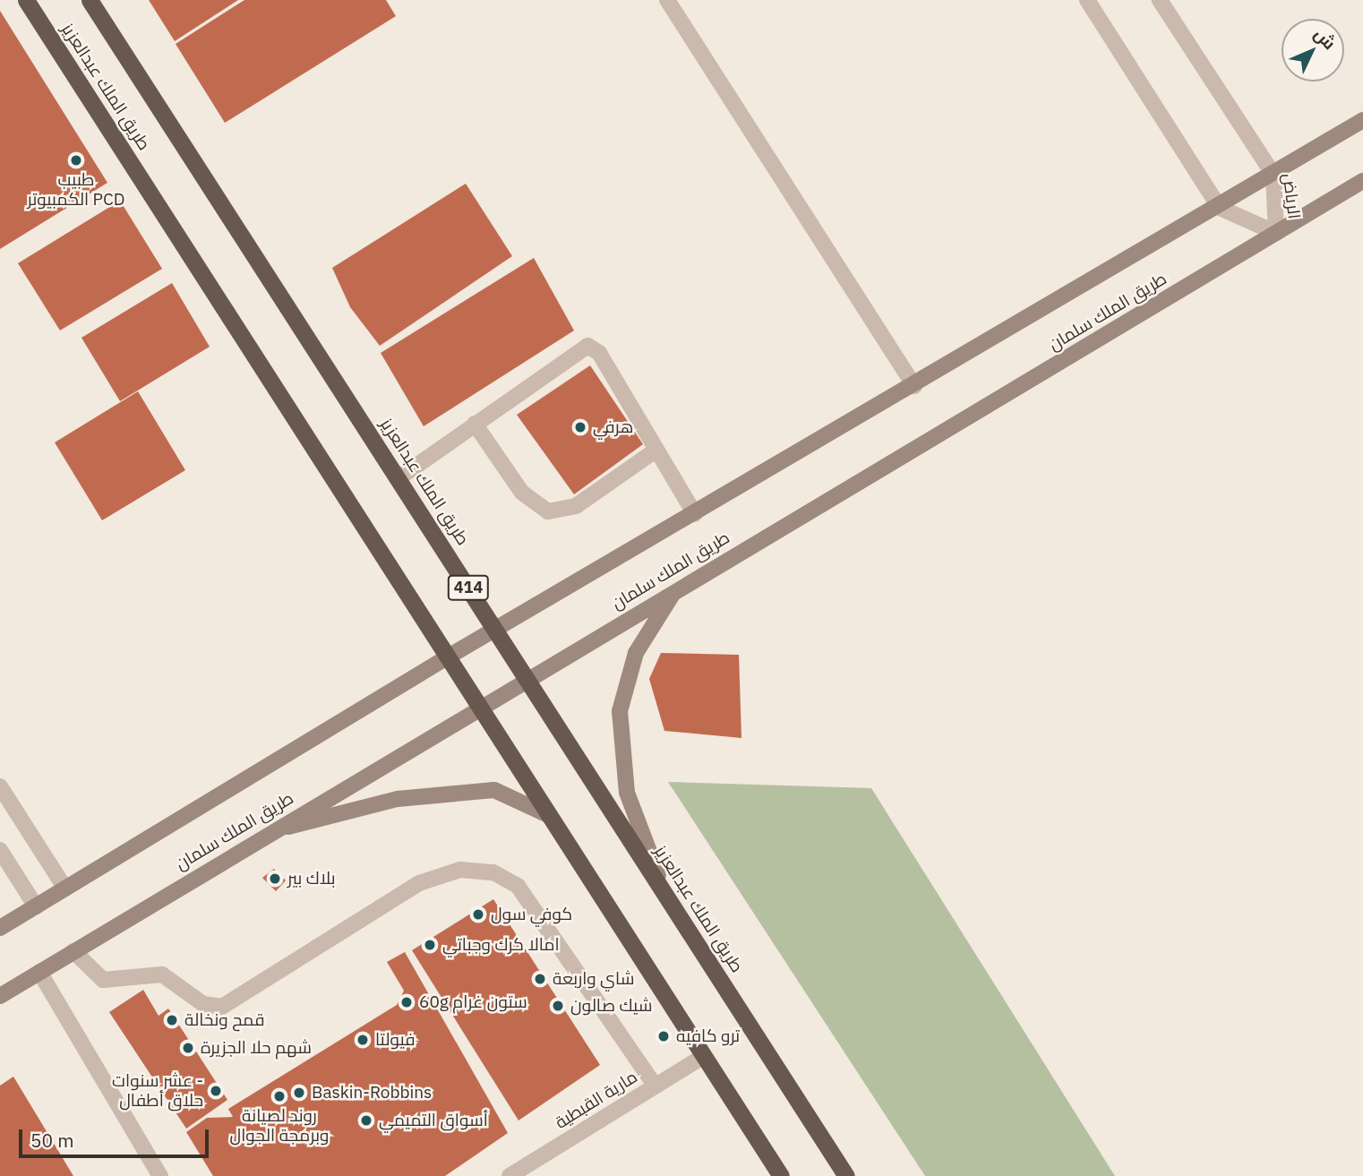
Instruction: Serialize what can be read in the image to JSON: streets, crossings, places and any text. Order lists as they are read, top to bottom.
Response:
{
  "streets": {
    "highway": ["طريق الملك عبدالعزيز", "414"],
    "main road": ["طريق الملك سلمان"],
    "street": ["الرياض", "مارية القبطية"]
  },
  "crossings": [
    ["طريق الملك عبدالعزيز", "طريق الملك سلمان"],
    ["طريق الملك عبدالعزيز", "مارية القبطية"],
    ["الرياض", "طريق الملك سلمان"]
  ],
  "places": [
    "طبيب الكمبيوتر PCD",
    "هرفي",
    "بلاك بير",
    "كوفي سول",
    "امالا كرك وجباتي",
    "شاي واربعة",
    "60g ستون غرام",
    "شيك صالون",
    "قمح ونخالة",
    "ترو كافيه",
    "فيولتا",
    "شهم حلا الجزيرة",
    "عشر سنوات - حلاق أطفال",
    "Baskin-Robbins",
    "روند لصيانة وبرمجة الجوال",
    "أسواق التميمي"
  ],
  "scale_bar": "50 m",
  "north": "top right"
}
